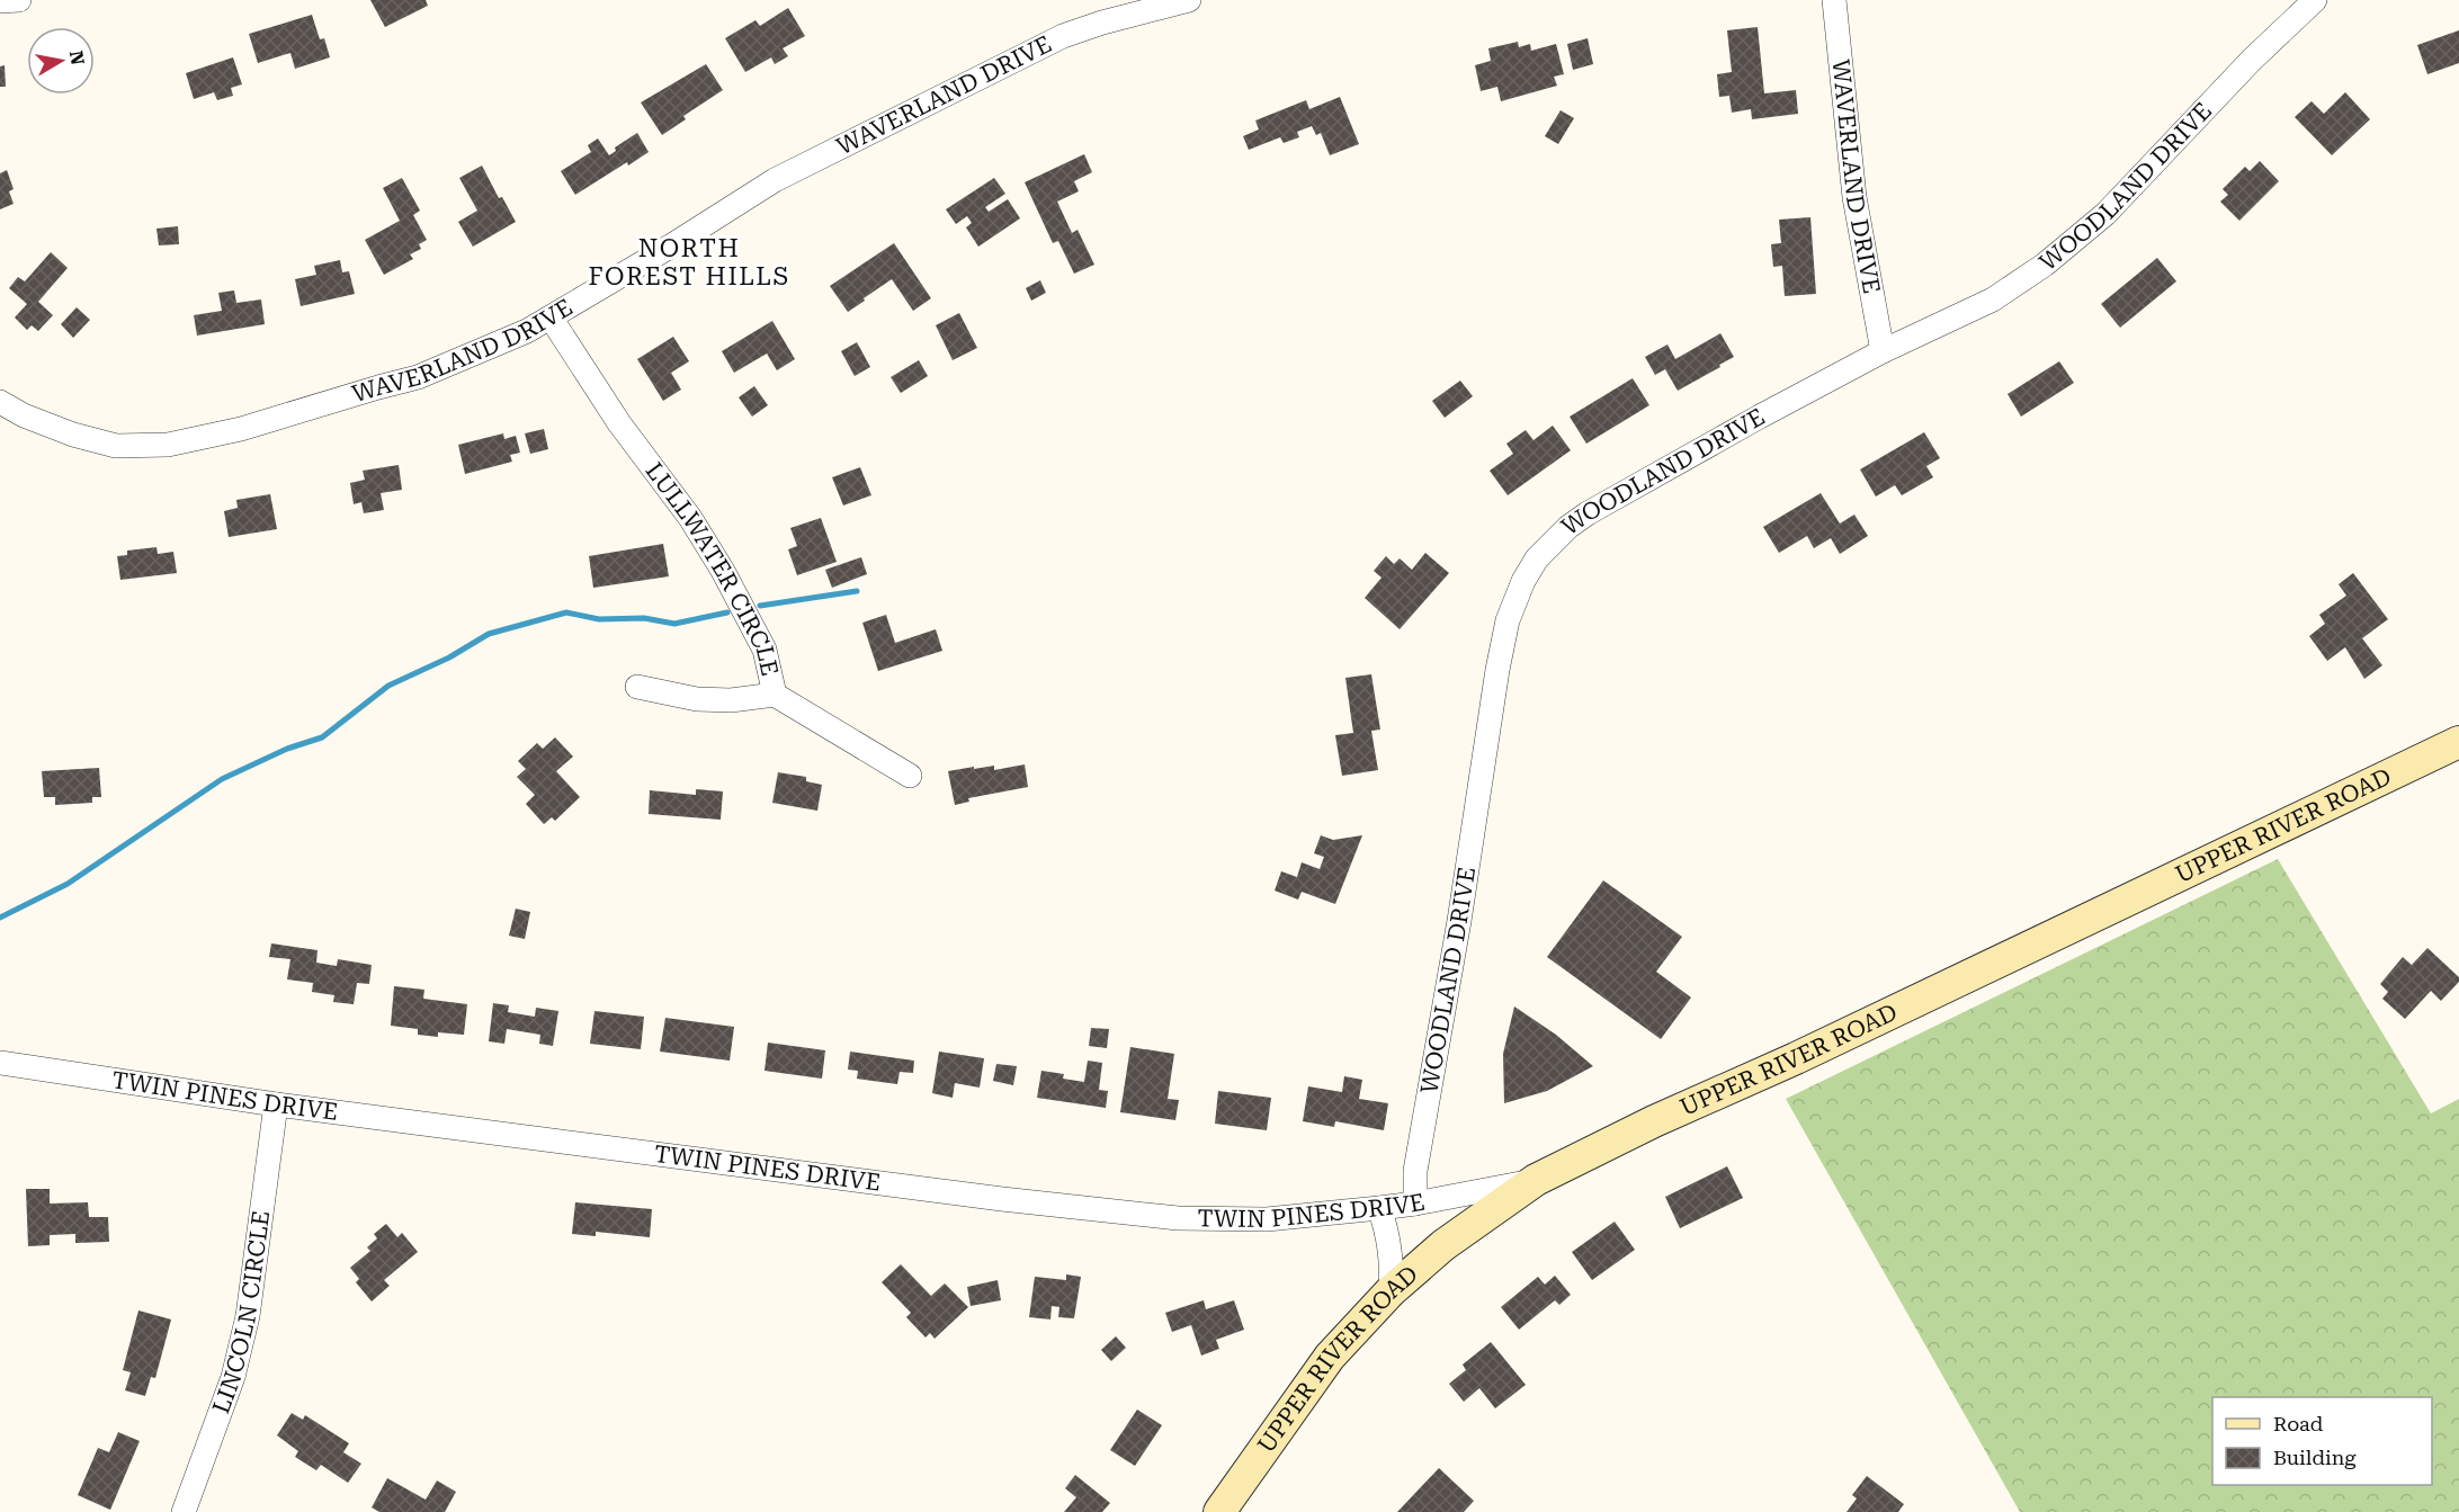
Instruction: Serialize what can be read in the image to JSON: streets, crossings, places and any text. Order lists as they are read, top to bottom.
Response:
{
  "streets": {
    "street": [
      "WAVERLAND DRIVE",
      "WOODLAND DRIVE",
      "LULLWATER CIRCLE",
      "UPPER RIVER ROAD",
      "TWIN PINES DRIVE",
      "LINCOLN CIRCLE"
    ]
  },
  "crossings": [
    ["WAVERLAND DRIVE", "WOODLAND DRIVE"],
    ["WAVERLAND DRIVE", "LULLWATER CIRCLE"],
    ["WOODLAND DRIVE", "TWIN PINES DRIVE"],
    ["UPPER RIVER ROAD", "TWIN PINES DRIVE"],
    ["TWIN PINES DRIVE", "LINCOLN CIRCLE"]
  ],
  "districts": ["NORTH FOREST HILLS"],
  "legend": ["Road", "Building"],
  "north": "right"
}
